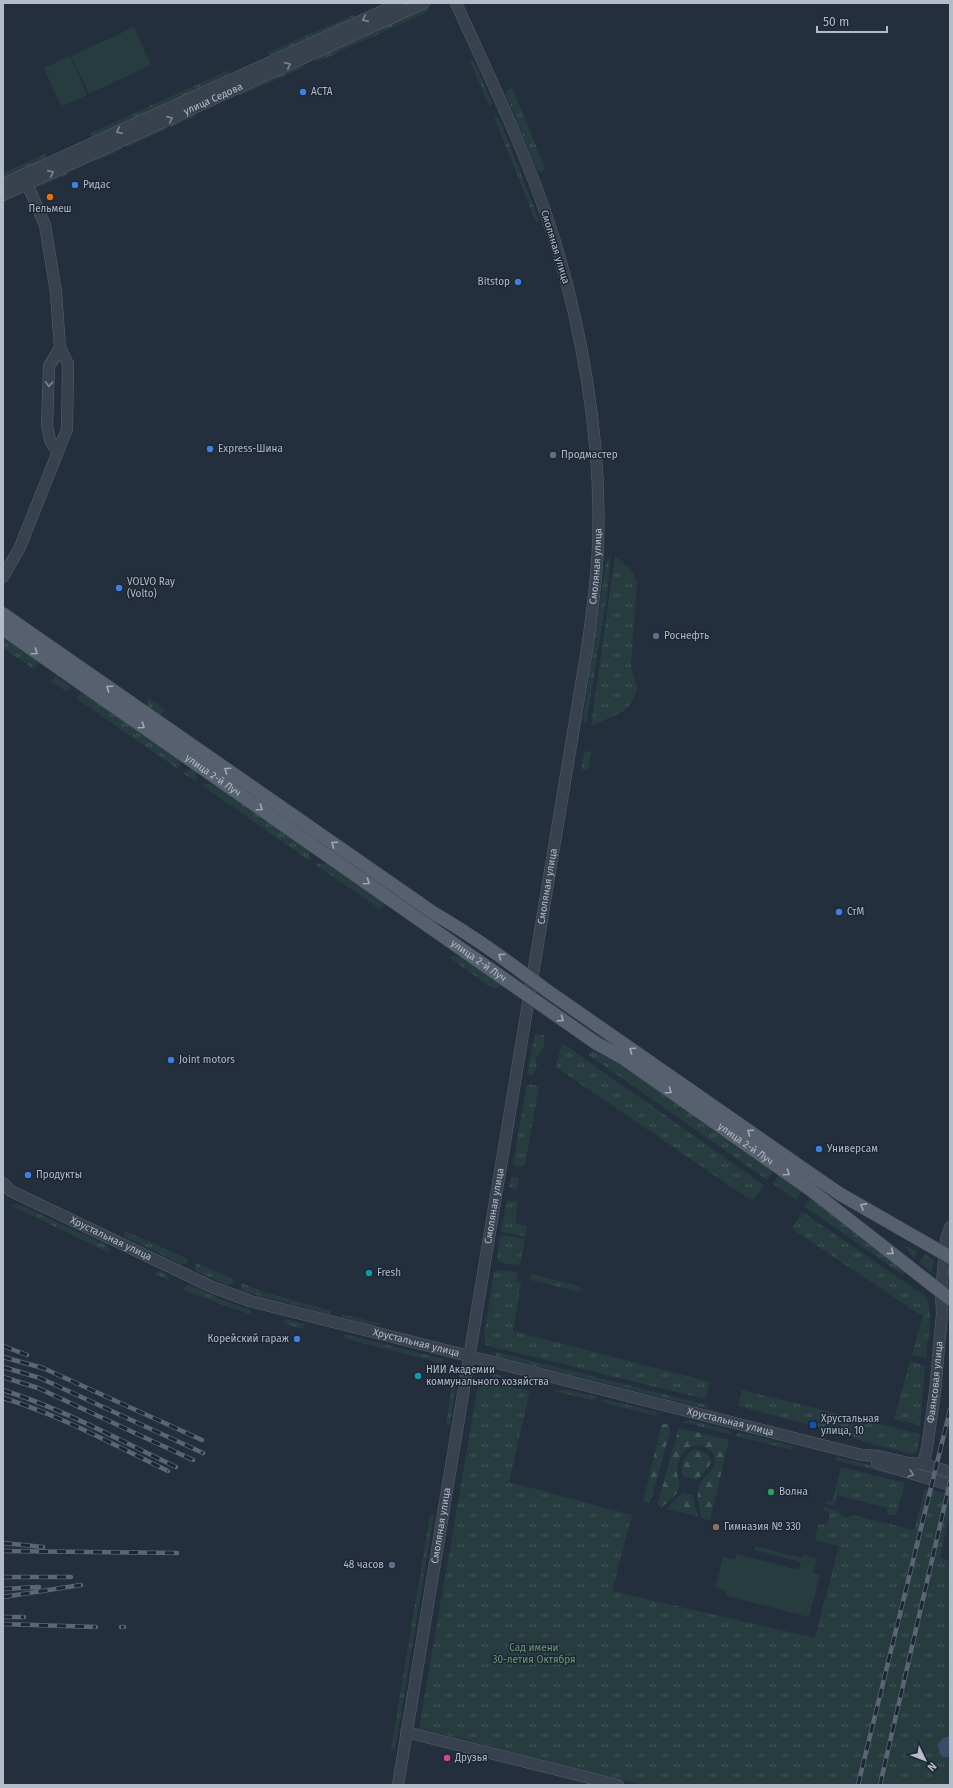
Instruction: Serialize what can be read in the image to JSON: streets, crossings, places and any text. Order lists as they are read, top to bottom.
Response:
{
  "streets": {
    "main road": ["улица 2-й Луч"],
    "street": [
      "улица Седова",
      "Смоляная улица",
      "Хрустальная улица",
      "Фаянсовая улица"
    ]
  },
  "crossings": [
    ["Смоляная улица", "улица 2-й Луч"],
    ["Смоляная улица", "Хрустальная улица"],
    ["улица 2-й Луч", "Фаянсовая улица"],
    ["Хрустальная улица", "Фаянсовая улица"]
  ],
  "parks": ["Сад имени 30-летия Октября"],
  "places": {
    "other": [
      "АСТА",
      "Ридас",
      "Пельмеш",
      "Bitstop",
      "Express-Шина",
      "Продмастер",
      "VOLVO Ray (Volto)",
      "Роснефть",
      "СтМ",
      "Joint motors",
      "Универсам",
      "Продукты",
      "Fresh",
      "Корейский гараж",
      "НИИ Академии коммунального хозяйства",
      "Волна",
      "Гимназия № 330",
      "48 часов",
      "Друзья"
    ],
    "transit": ["Хрустальная улица, 10"]
  },
  "scale_bar": "50 m",
  "north": "bottom right"
}
